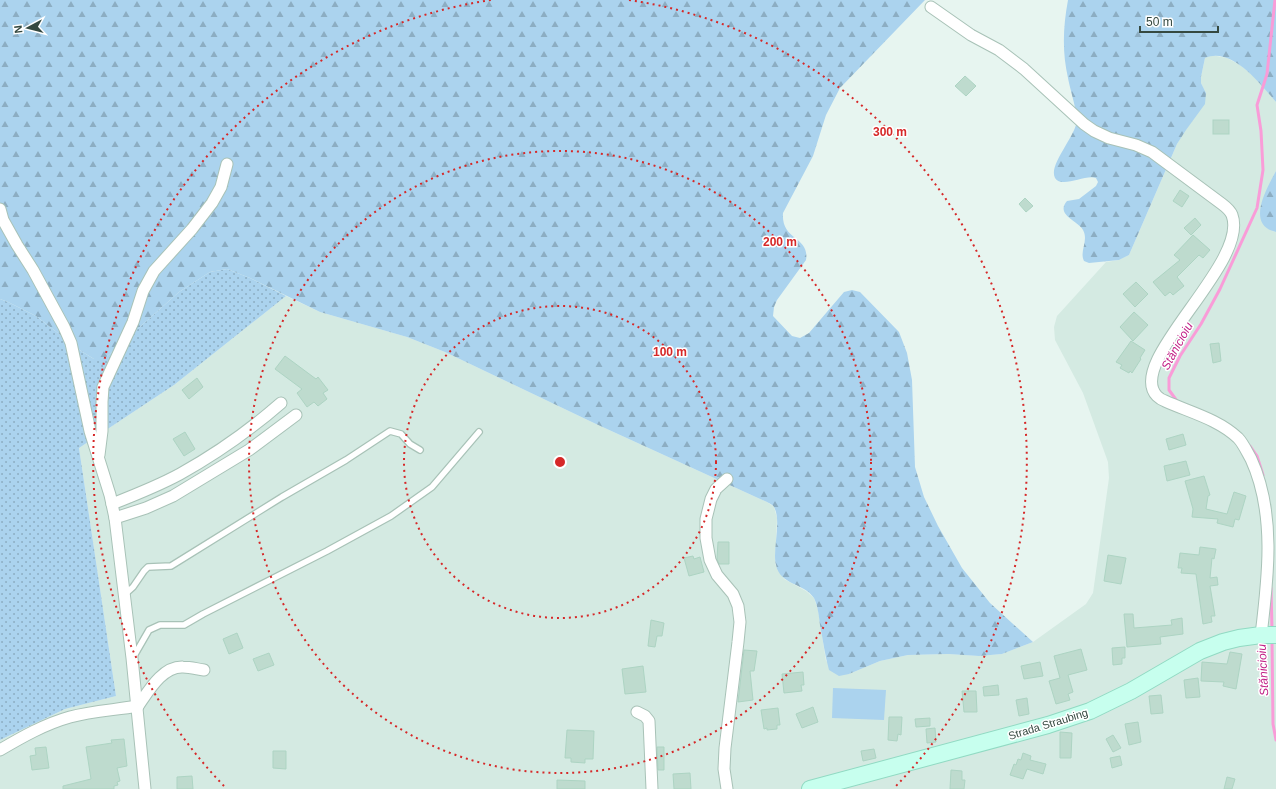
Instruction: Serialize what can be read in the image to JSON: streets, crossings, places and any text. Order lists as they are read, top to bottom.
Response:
{
  "streets": {
    "main road": ["Strada Straubing"]
  },
  "water": ["Stănicioiu"],
  "scale_bar": "50 m",
  "north": "left",
  "rings": ["300 m", "200 m", "100 m"]
}
